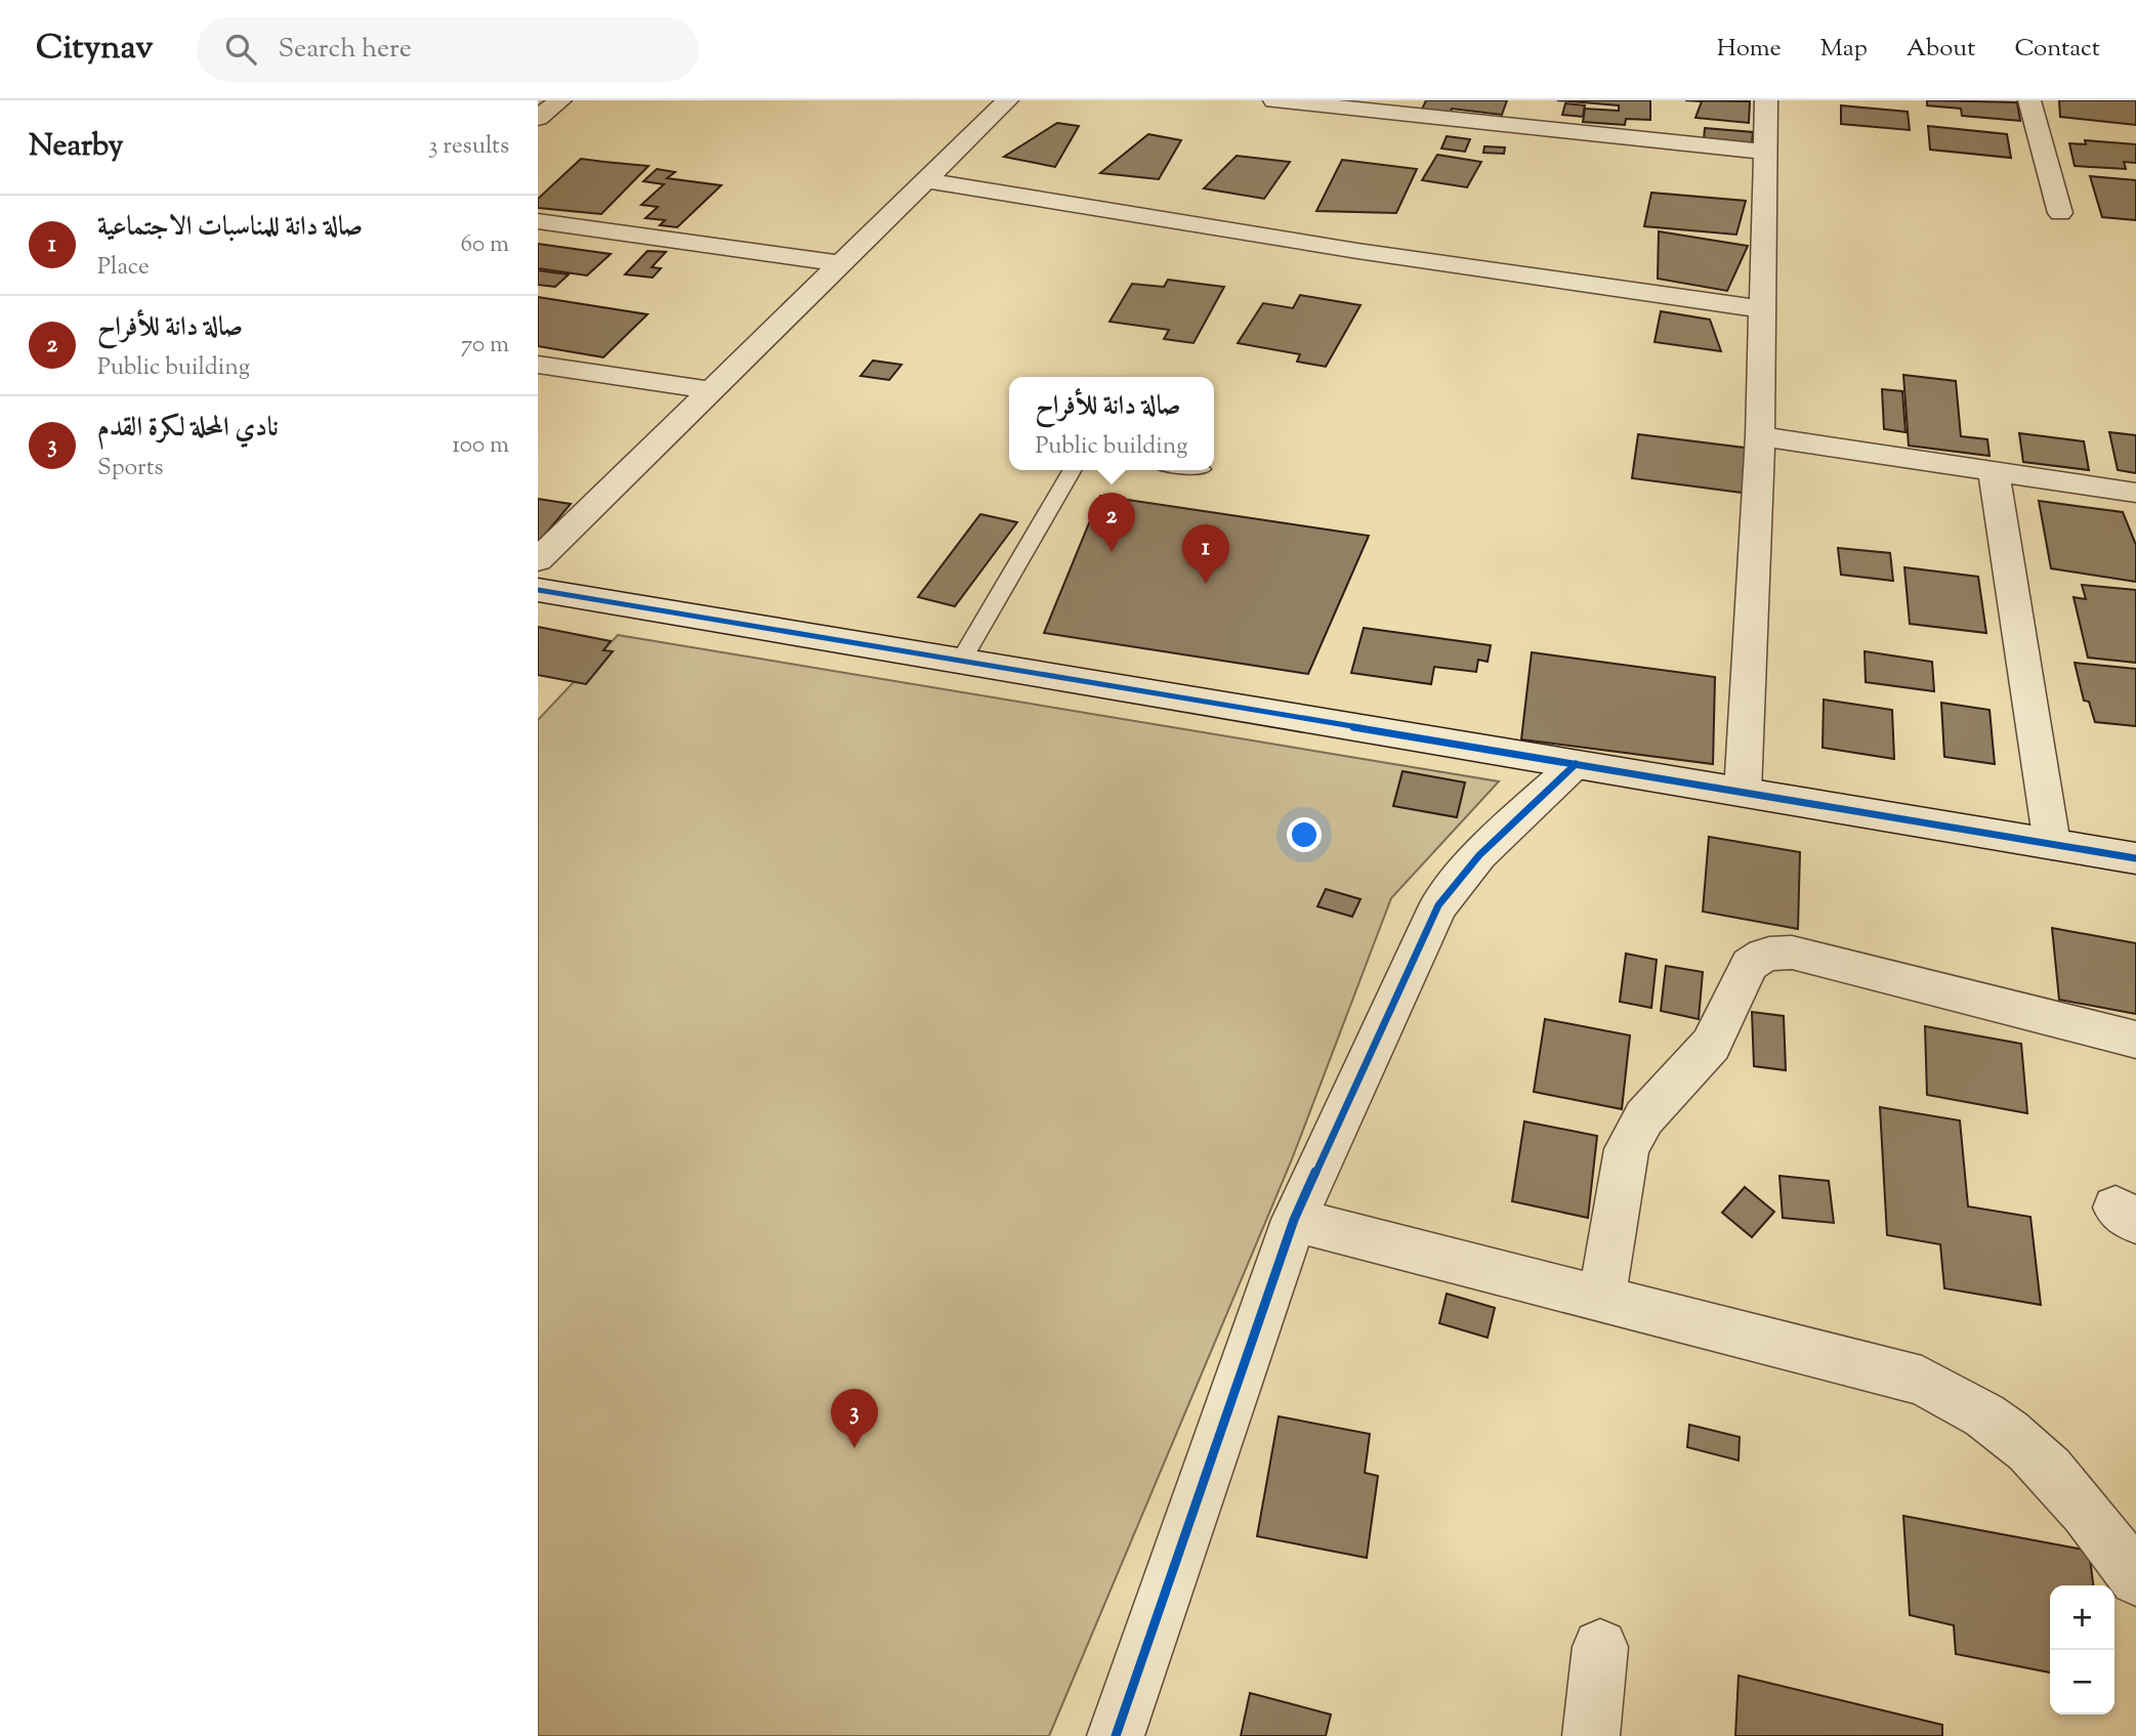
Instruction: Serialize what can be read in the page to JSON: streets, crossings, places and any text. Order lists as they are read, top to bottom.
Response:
{
  "page": {
    "header": "Citynav",
    "search": "Search here",
    "nav": [
      "Home",
      "Map",
      "About",
      "Contact"
    ],
    "heading": ["Nearby", "3 results"],
    "list": [
      {
        "mark": "1",
        "name": "صالة دانة للمناسبات الاجتماعية",
        "note": "Place",
        "value": "60 m"
      },
      {
        "mark": "2",
        "name": "صالة دانة للأفراح",
        "note": "Public building",
        "value": "70 m"
      },
      {
        "mark": "3",
        "name": "نادي المحلة لكرة القدم",
        "note": "Sports",
        "value": "100 m"
      }
    ],
    "popup": ["صالة دانة للأفراح", "Public building"],
    "pins": ["2", "1", "3"],
    "map_buttons": ["+", "−"]
  }
}
